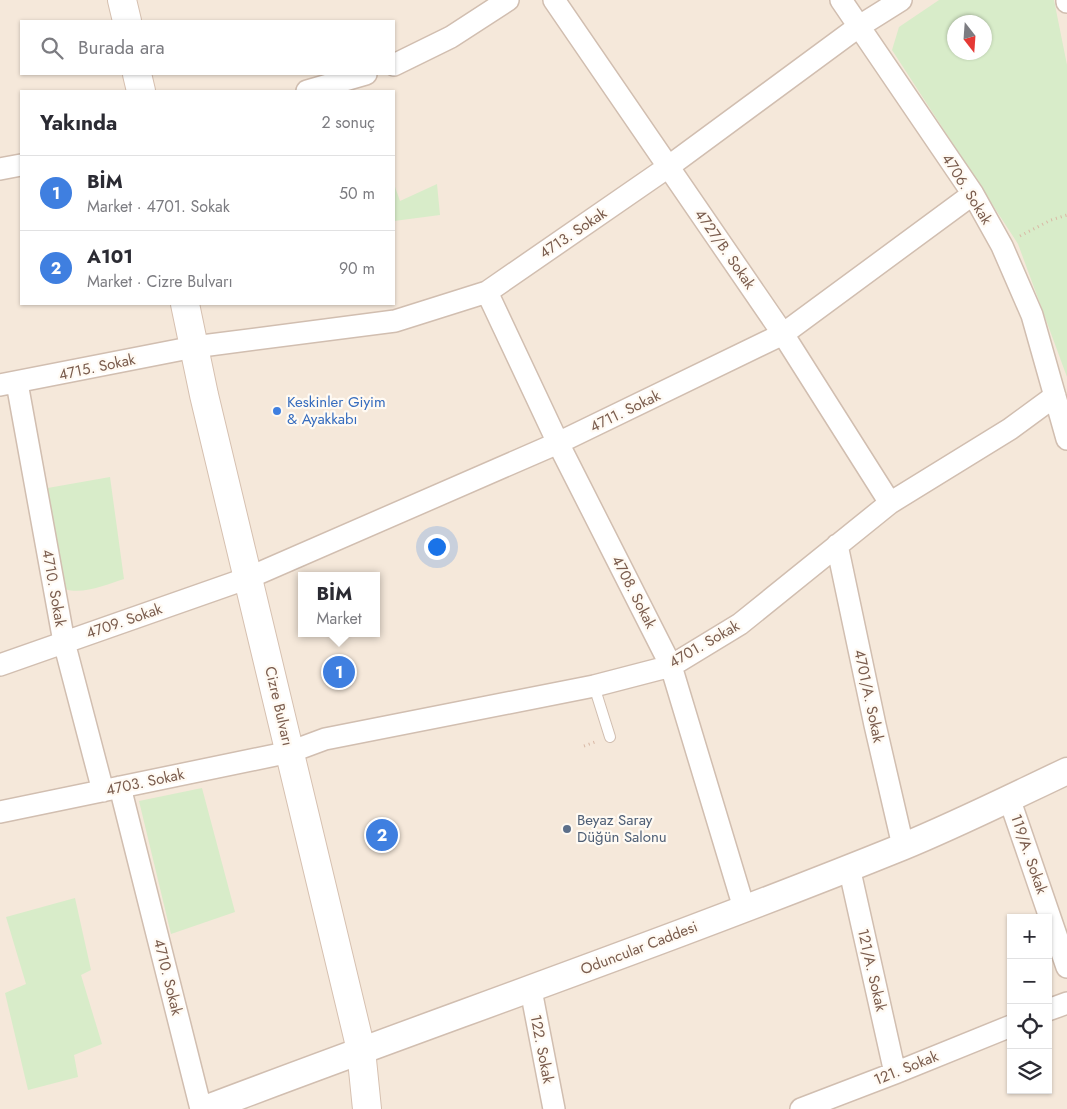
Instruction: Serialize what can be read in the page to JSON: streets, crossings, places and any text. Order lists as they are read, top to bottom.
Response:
{
  "streets": {
    "main road": ["Cizre Bulvarı"],
    "street": [
      "4706. Sokak",
      "4713. Sokak",
      "4727/B. Sokak",
      "4715. Sokak",
      "4711. Sokak",
      "4710. Sokak",
      "4708. Sokak",
      "4709. Sokak",
      "4701. Sokak",
      "4701/A. Sokak",
      "4703. Sokak",
      "119/A. Sokak",
      "Oduncular Caddesi",
      "121/A. Sokak",
      "122. Sokak",
      "121. Sokak"
    ]
  },
  "crossings": [
    ["4706. Sokak", "4713. Sokak"],
    ["4706. Sokak", "4711. Sokak"],
    ["4706. Sokak", "4701. Sokak"],
    ["4713. Sokak", "4727/B. Sokak"],
    ["4713. Sokak", "4715. Sokak"],
    ["4713. Sokak", "4708. Sokak"],
    ["4713. Sokak", "Cizre Bulvarı"],
    ["4727/B. Sokak", "4711. Sokak"],
    ["4727/B. Sokak", "4701. Sokak"],
    ["4715. Sokak", "4710. Sokak"],
    ["4715. Sokak", "Cizre Bulvarı"],
    ["4711. Sokak", "4708. Sokak"],
    ["4711. Sokak", "4709. Sokak"],
    ["4711. Sokak", "Cizre Bulvarı"],
    ["4710. Sokak", "4709. Sokak"],
    ["4710. Sokak", "4703. Sokak"],
    ["4708. Sokak", "4701. Sokak"],
    ["4708. Sokak", "Oduncular Caddesi"],
    ["4709. Sokak", "Cizre Bulvarı"],
    ["4701. Sokak", "4701/A. Sokak"],
    ["4701. Sokak", "Cizre Bulvarı"],
    ["4701. Sokak", "4703. Sokak"],
    ["4701/A. Sokak", "Oduncular Caddesi"],
    ["Cizre Bulvarı", "4703. Sokak"],
    ["Cizre Bulvarı", "Oduncular Caddesi"],
    ["119/A. Sokak", "Oduncular Caddesi"],
    ["Oduncular Caddesi", "121/A. Sokak"],
    ["Oduncular Caddesi", "122. Sokak"],
    ["121/A. Sokak", "121. Sokak"]
  ],
  "places": ["Keskinler Giyim & Ayakkabı", "Beyaz Saray Düğün Salonu"],
  "north": "bottom",
  "page": {
    "search": "Burada ara",
    "heading": ["Yakında", "2 sonuç"],
    "list": [
      {
        "mark": "1",
        "name": "BİM",
        "note": "Market · 4701. Sokak",
        "value": "50 m"
      },
      {
        "mark": "2",
        "name": "A101",
        "note": "Market · Cizre Bulvarı",
        "value": "90 m"
      }
    ],
    "popup": ["BİM", "Market"],
    "pins": ["1", "2"],
    "map_buttons": ["+", "−"]
  }
}
